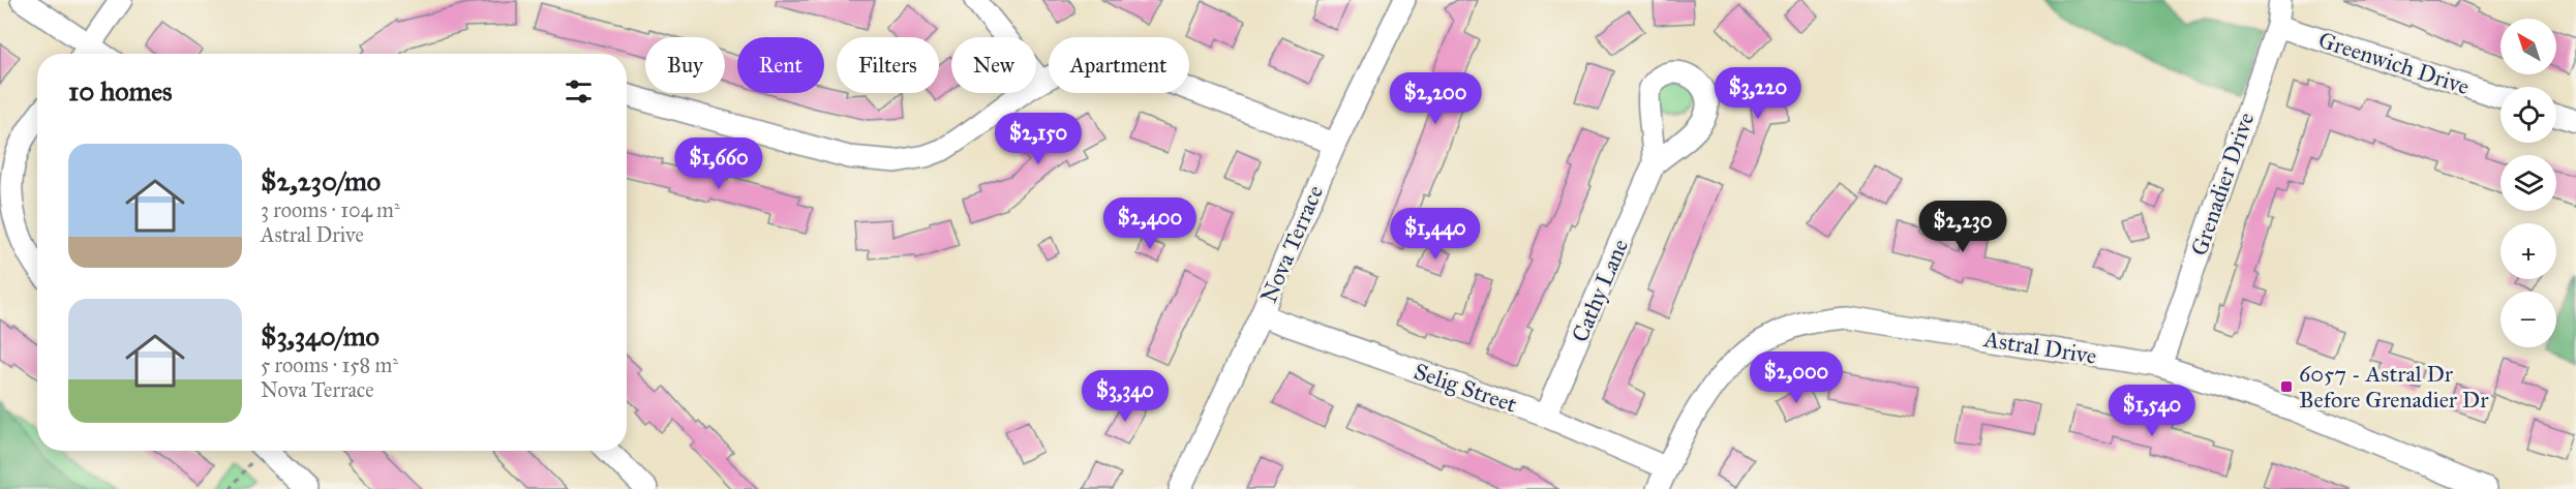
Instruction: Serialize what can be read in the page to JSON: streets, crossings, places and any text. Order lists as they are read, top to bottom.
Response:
{
  "streets": {
    "street": [
      "Greenwich Drive",
      "Grenadier Drive",
      "Nova Terrace",
      "Cathy Lane",
      "Astral Drive",
      "Selig Street"
    ]
  },
  "crossings": [
    ["Greenwich Drive", "Grenadier Drive"],
    ["Grenadier Drive", "Astral Drive"],
    ["Nova Terrace", "Selig Street"],
    ["Cathy Lane", "Selig Street"],
    ["Astral Drive", "Selig Street"]
  ],
  "places": {
    "transit": ["6057 - Astral Dr Before Grenadier Dr"]
  },
  "north": "top left",
  "page": {
    "map_buttons": ["+", "−"],
    "chip": [
      "Buy",
      "Rent",
      "Filters",
      "New",
      "Apartment"
    ],
    "heading": "10 homes",
    "price": [
      "$3,220",
      "$2,200",
      "$2,150",
      "$1,660",
      "$2,400",
      "$2,230",
      "$1,440",
      "$2,000",
      "$3,340",
      "$1,540"
    ],
    "list": [
      {
        "name": "$2,230/mo",
        "note": "3 rooms · 104 m² · Astral Drive"
      },
      {
        "name": "$3,340/mo",
        "note": "5 rooms · 158 m² · Nova Terrace"
      }
    ]
  }
}
